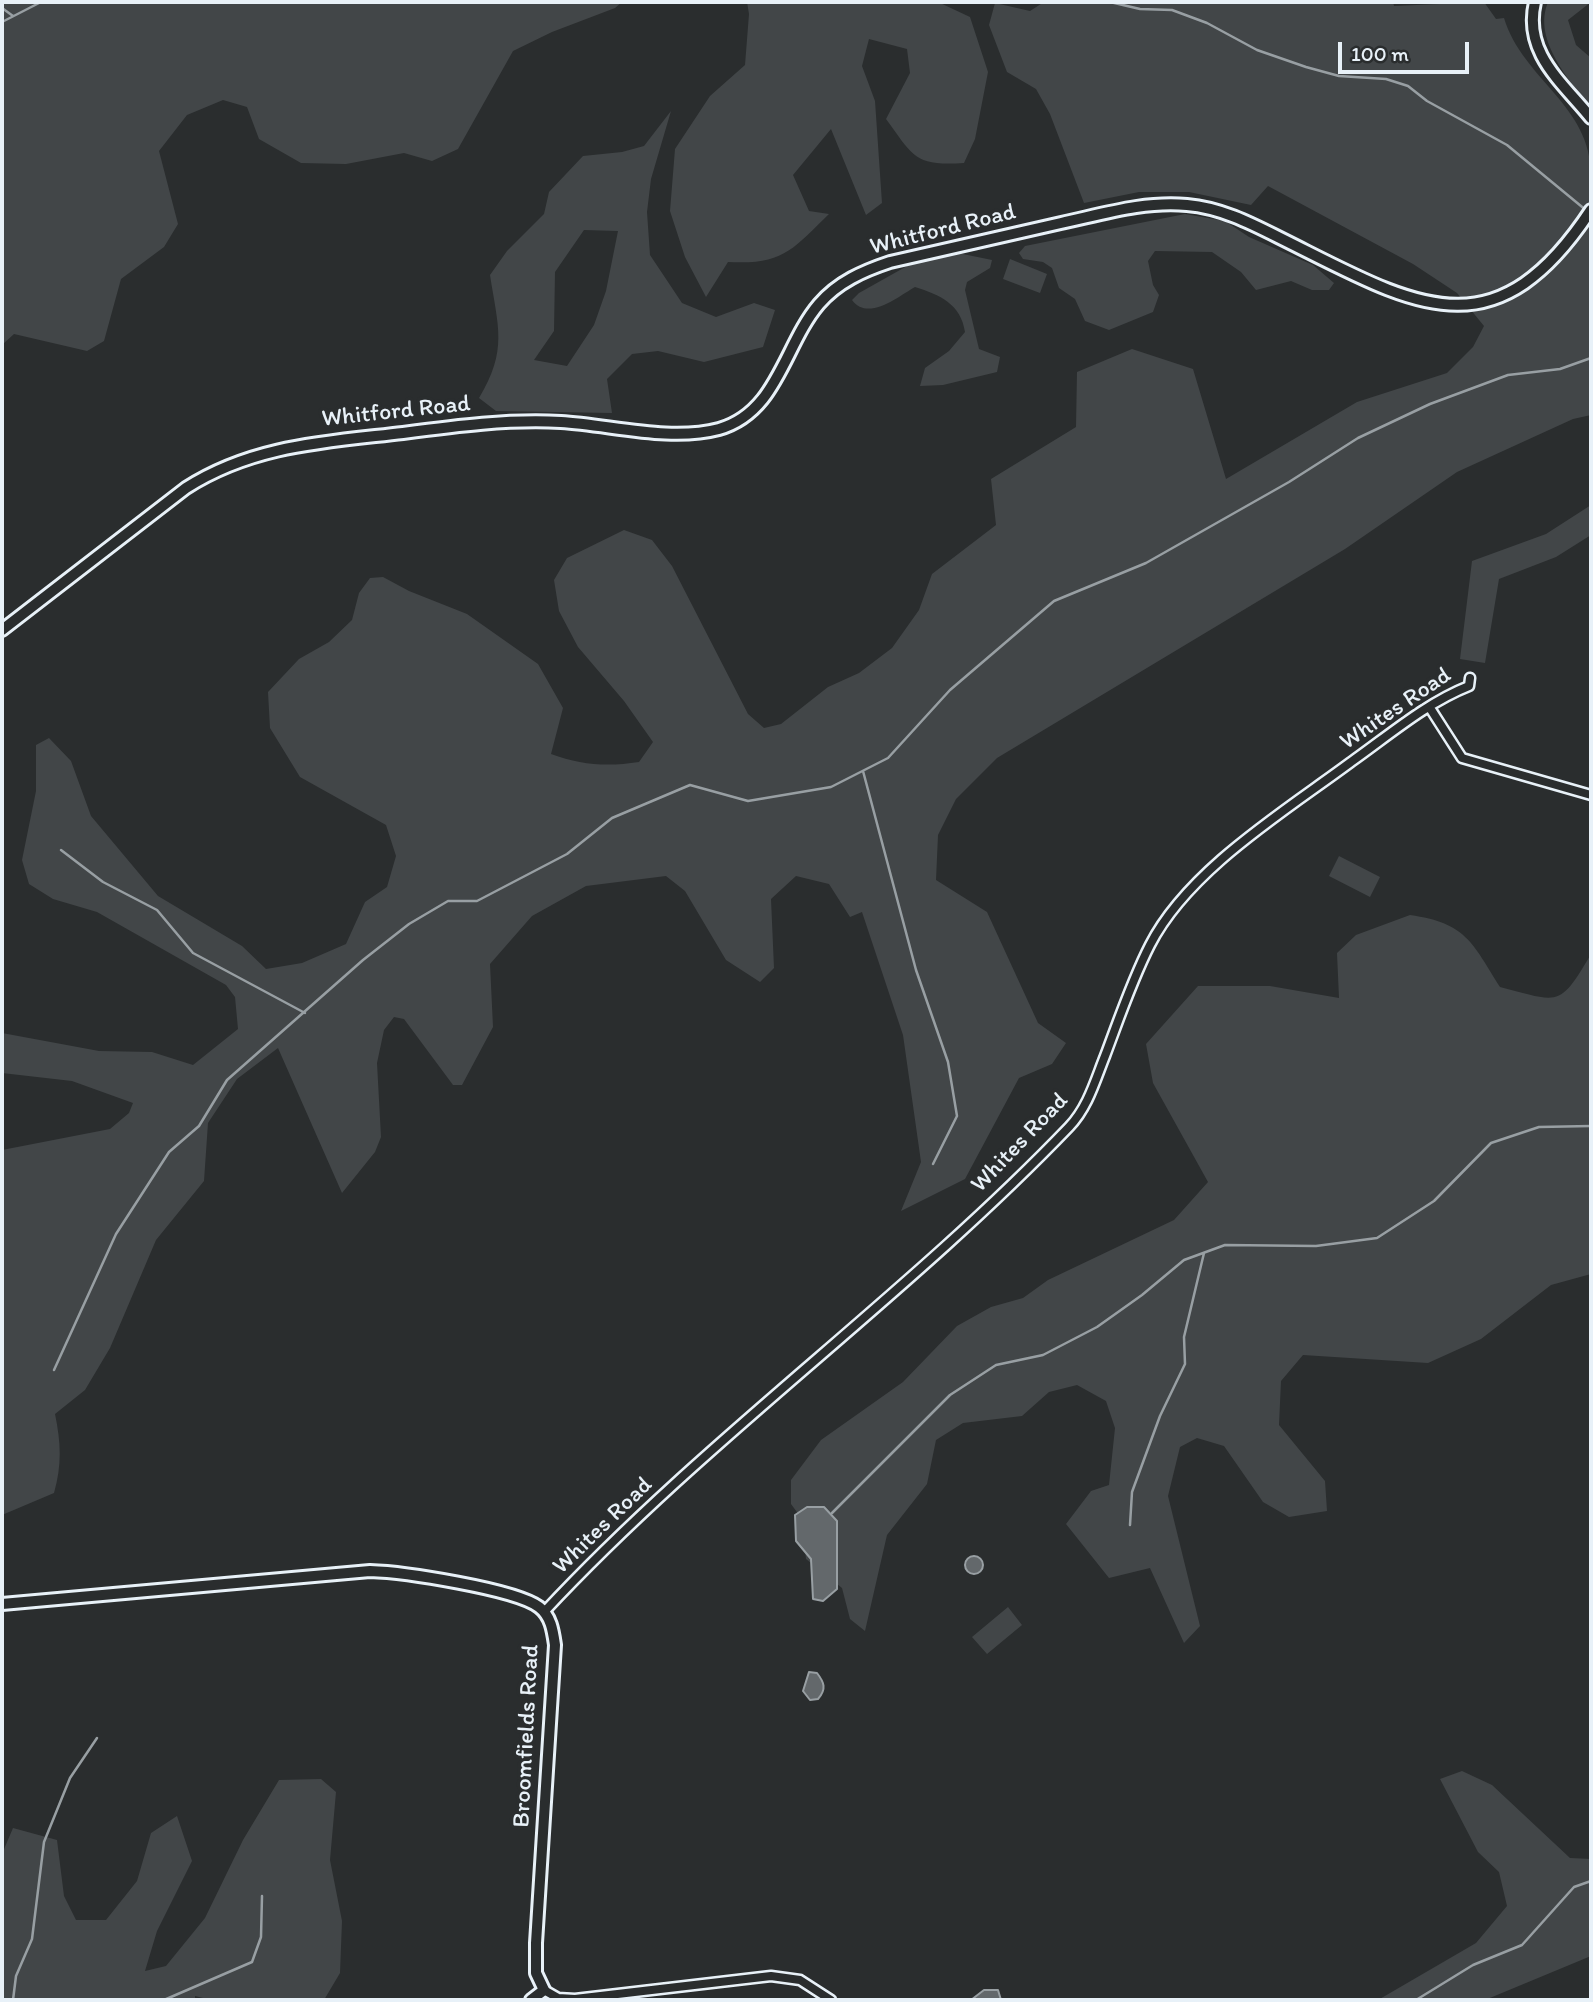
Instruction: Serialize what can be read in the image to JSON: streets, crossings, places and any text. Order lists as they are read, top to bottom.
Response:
{
  "streets": {
    "main road": ["Whitford Road", "Broomfields Road"],
    "street": ["Whites Road"]
  },
  "crossings": [
    ["Whites Road", "Broomfields Road"]
  ],
  "scale_bar": "100 m"
}
